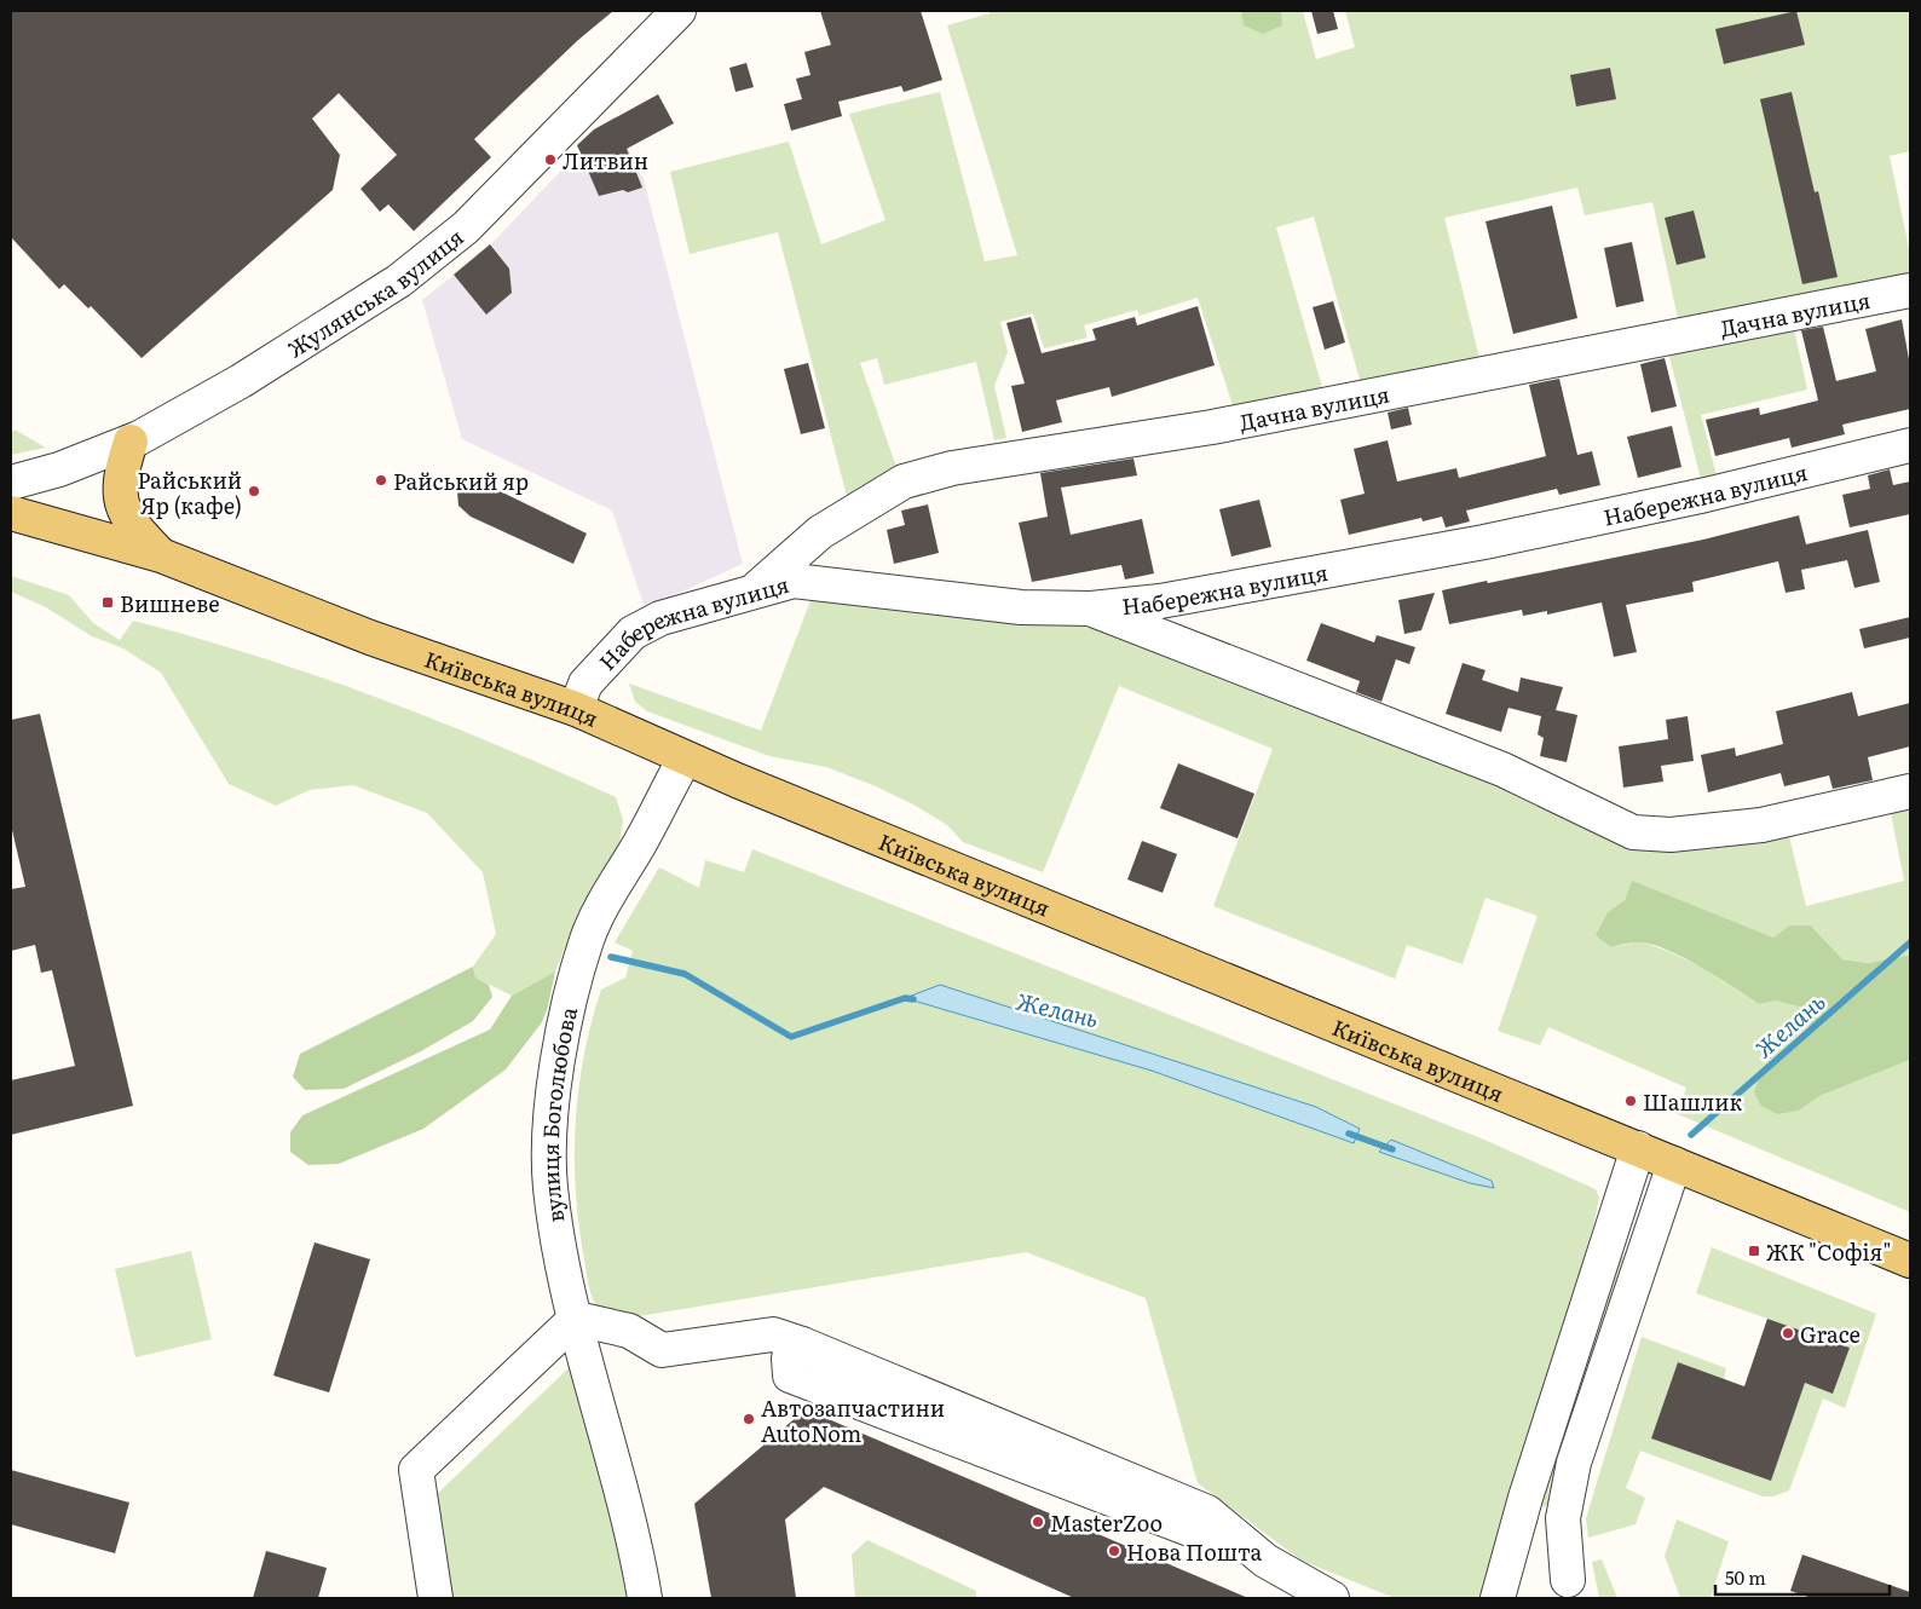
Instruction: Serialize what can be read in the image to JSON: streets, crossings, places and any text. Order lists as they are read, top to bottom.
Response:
{
  "streets": {
    "main road": ["Київська вулиця"],
    "street": [
      "Жулянська вулиця",
      "Дачна вулиця",
      "Набережна вулиця",
      "вулиця Боголюбова"
    ]
  },
  "crossings": [
    ["Дачна вулиця", "Набережна вулиця"],
    ["Набережна вулиця", "Київська вулиця"],
    ["Київська вулиця", "вулиця Боголюбова"]
  ],
  "water": ["Желань"],
  "places": {
    "other": [
      "Литвин",
      "Райський яр",
      "Райський Яр (кафе)",
      "Шашлик",
      "Grace",
      "Автозапчастини AutoNom",
      "MasterZoo",
      "Нова Пошта"
    ],
    "transit": ["Вишневе", "ЖК \"Софія\""]
  },
  "scale_bar": "50 m"
}
